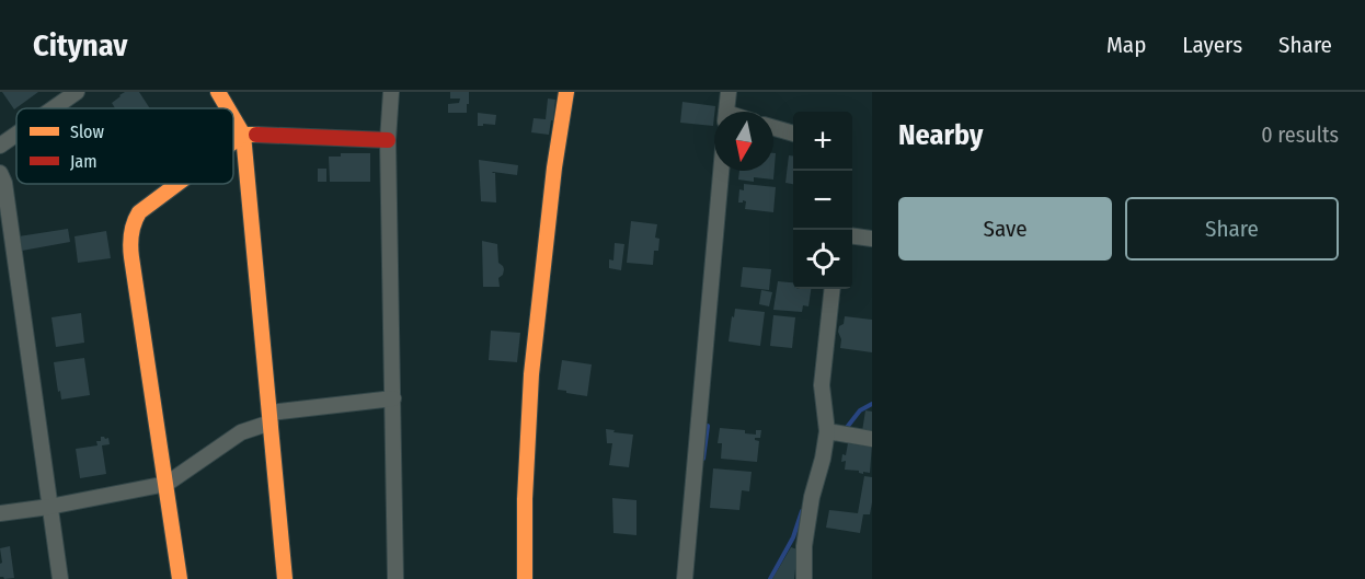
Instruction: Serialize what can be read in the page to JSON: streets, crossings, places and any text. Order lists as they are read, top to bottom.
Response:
{
  "legend": ["Slow", "Jam"],
  "north": "bottom",
  "page": {
    "header": "Citynav",
    "nav": ["Map", "Layers", "Share"],
    "heading": ["Nearby", "0 results"],
    "map_buttons": ["+", "−"],
    "buttons": ["Save", "Share"]
  }
}
